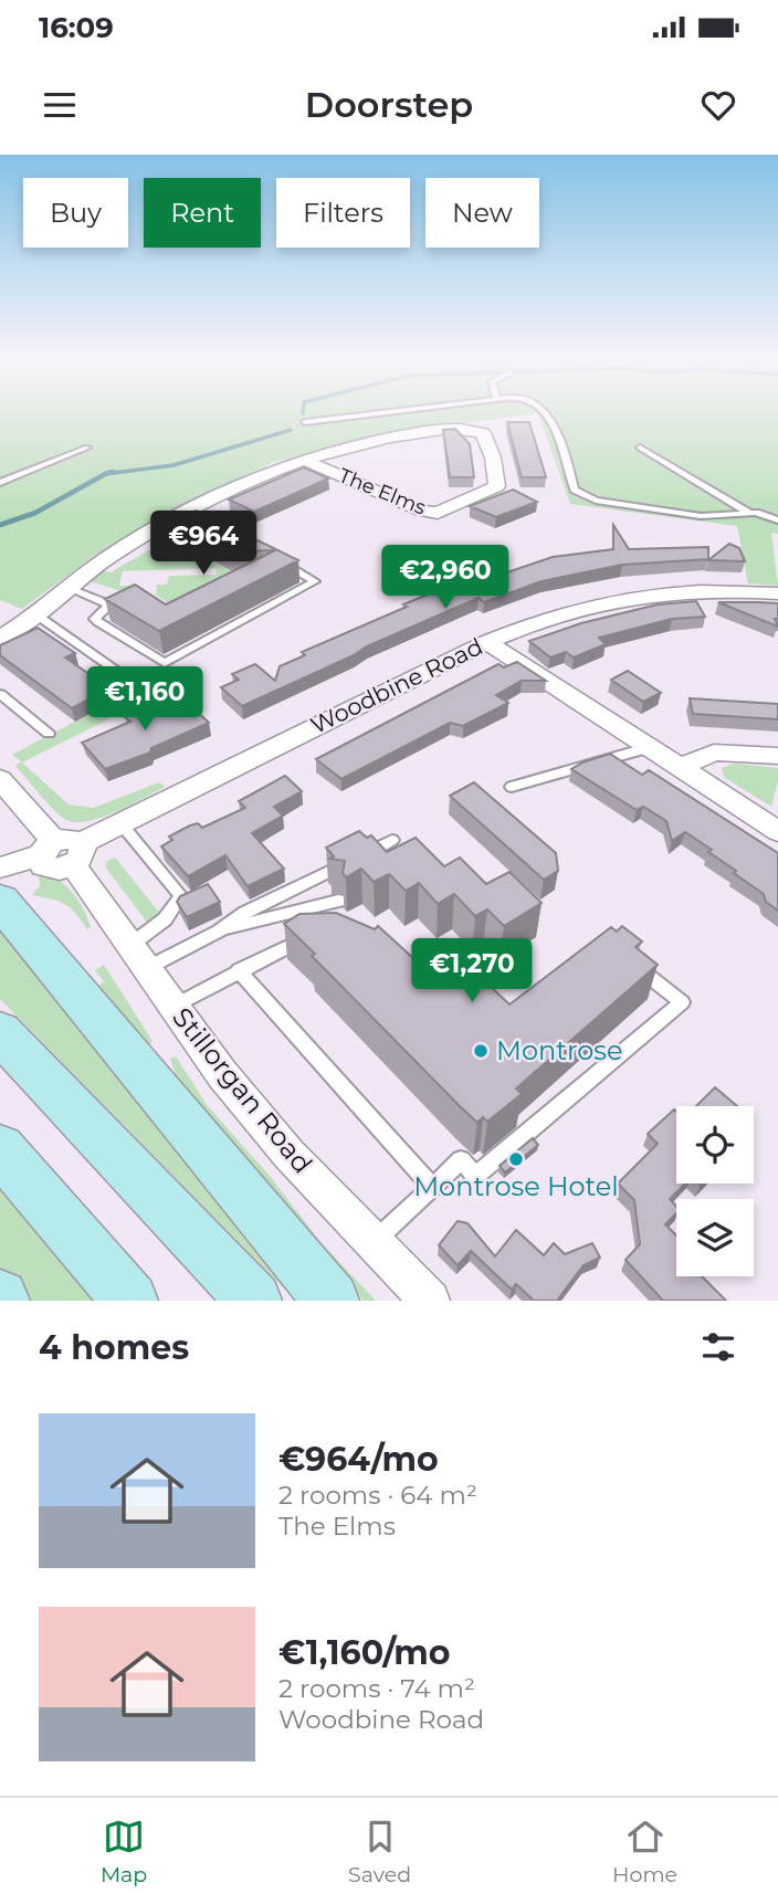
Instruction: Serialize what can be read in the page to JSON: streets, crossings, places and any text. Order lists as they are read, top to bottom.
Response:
{
  "streets": {
    "street": ["The Elms", "Woodbine Road", "Stillorgan Road"]
  },
  "crossings": [
    ["Woodbine Road", "Stillorgan Road"]
  ],
  "places": ["Montrose", "Montrose Hotel"],
  "page": {
    "status": "16:09",
    "header": "Doorstep",
    "chip": [
      "Buy",
      "Rent",
      "Filters",
      "New"
    ],
    "price": [
      "€964",
      "€2,960",
      "€1,160",
      "€1,270"
    ],
    "heading": "4 homes",
    "list": [
      {
        "name": "€964/mo",
        "note": "2 rooms · 64 m² · The Elms"
      },
      {
        "name": "€1,160/mo",
        "note": "2 rooms · 74 m² · Woodbine Road"
      }
    ],
    "tabs": ["Map", "Saved", "Home"]
  }
}
